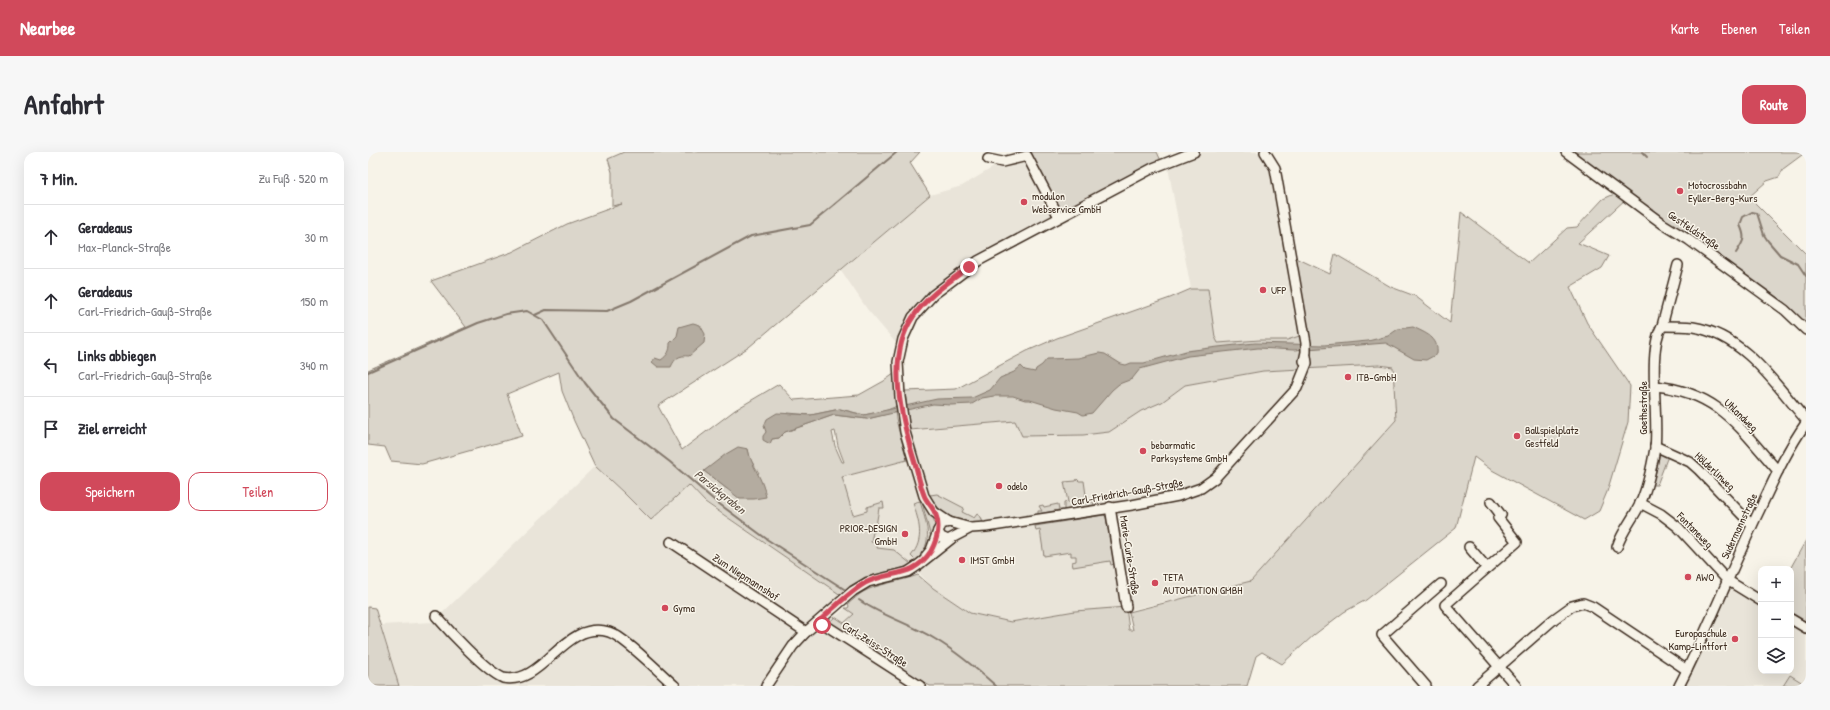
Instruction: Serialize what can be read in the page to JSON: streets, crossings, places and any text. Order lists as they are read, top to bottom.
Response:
{
  "streets": {
    "street": [
      "Gestfeldstraße",
      "Goethestraße",
      "Uhlandweg",
      "Hölderlinweg",
      "Carl-Friedrich-Gauß-Straße",
      "Sudermannstraße",
      "Fontaneweg",
      "Marie-Curie-Straße",
      "Zum Niepmannshof",
      "Carl-Zeiss-Straße"
    ]
  },
  "crossings": [
    ["Goethestraße", "Uhlandweg"],
    ["Goethestraße", "Hölderlinweg"],
    ["Goethestraße", "Fontaneweg"],
    ["Uhlandweg", "Sudermannstraße"],
    ["Hölderlinweg", "Sudermannstraße"],
    ["Carl-Friedrich-Gauß-Straße", "Marie-Curie-Straße"],
    ["Carl-Friedrich-Gauß-Straße", "Zum Niepmannshof"],
    ["Carl-Friedrich-Gauß-Straße", "Carl-Zeiss-Straße"],
    ["Sudermannstraße", "Fontaneweg"]
  ],
  "water": ["Parsickgraben"],
  "places": [
    "Motocrossbahn Eyller-Berg-Kurs",
    "modulon Webservice GmbH",
    "UFP",
    "ITB-GmbH",
    "Ballspielplatz Gestfeld",
    "bebarmatic Parksysteme GmbH",
    "odelo",
    "PRIOR-DESIGN GmbH",
    "IMST GmbH",
    "AWO",
    "TETA AUTOMATION GMBH",
    "Gyma",
    "Europaschule Kamp-Lintfort"
  ],
  "page": {
    "header": "Nearbee",
    "nav": ["Karte", "Ebenen", "Teilen"],
    "title": "Anfahrt",
    "buttons": [
      "Route",
      ["Speichern", "Teilen"]
    ],
    "heading": ["7 Min.", "Zu Fuß · 520 m"],
    "list": [
      ["Geradeaus", "Max-Planck-Straße", "30 m"],
      ["Geradeaus", "Carl-Friedrich-Gauß-Straße", "150 m"],
      ["Links abbiegen", "Carl-Friedrich-Gauß-Straße", "340 m"],
      "Ziel erreicht"
    ],
    "map_buttons": ["+", "−"]
  }
}
